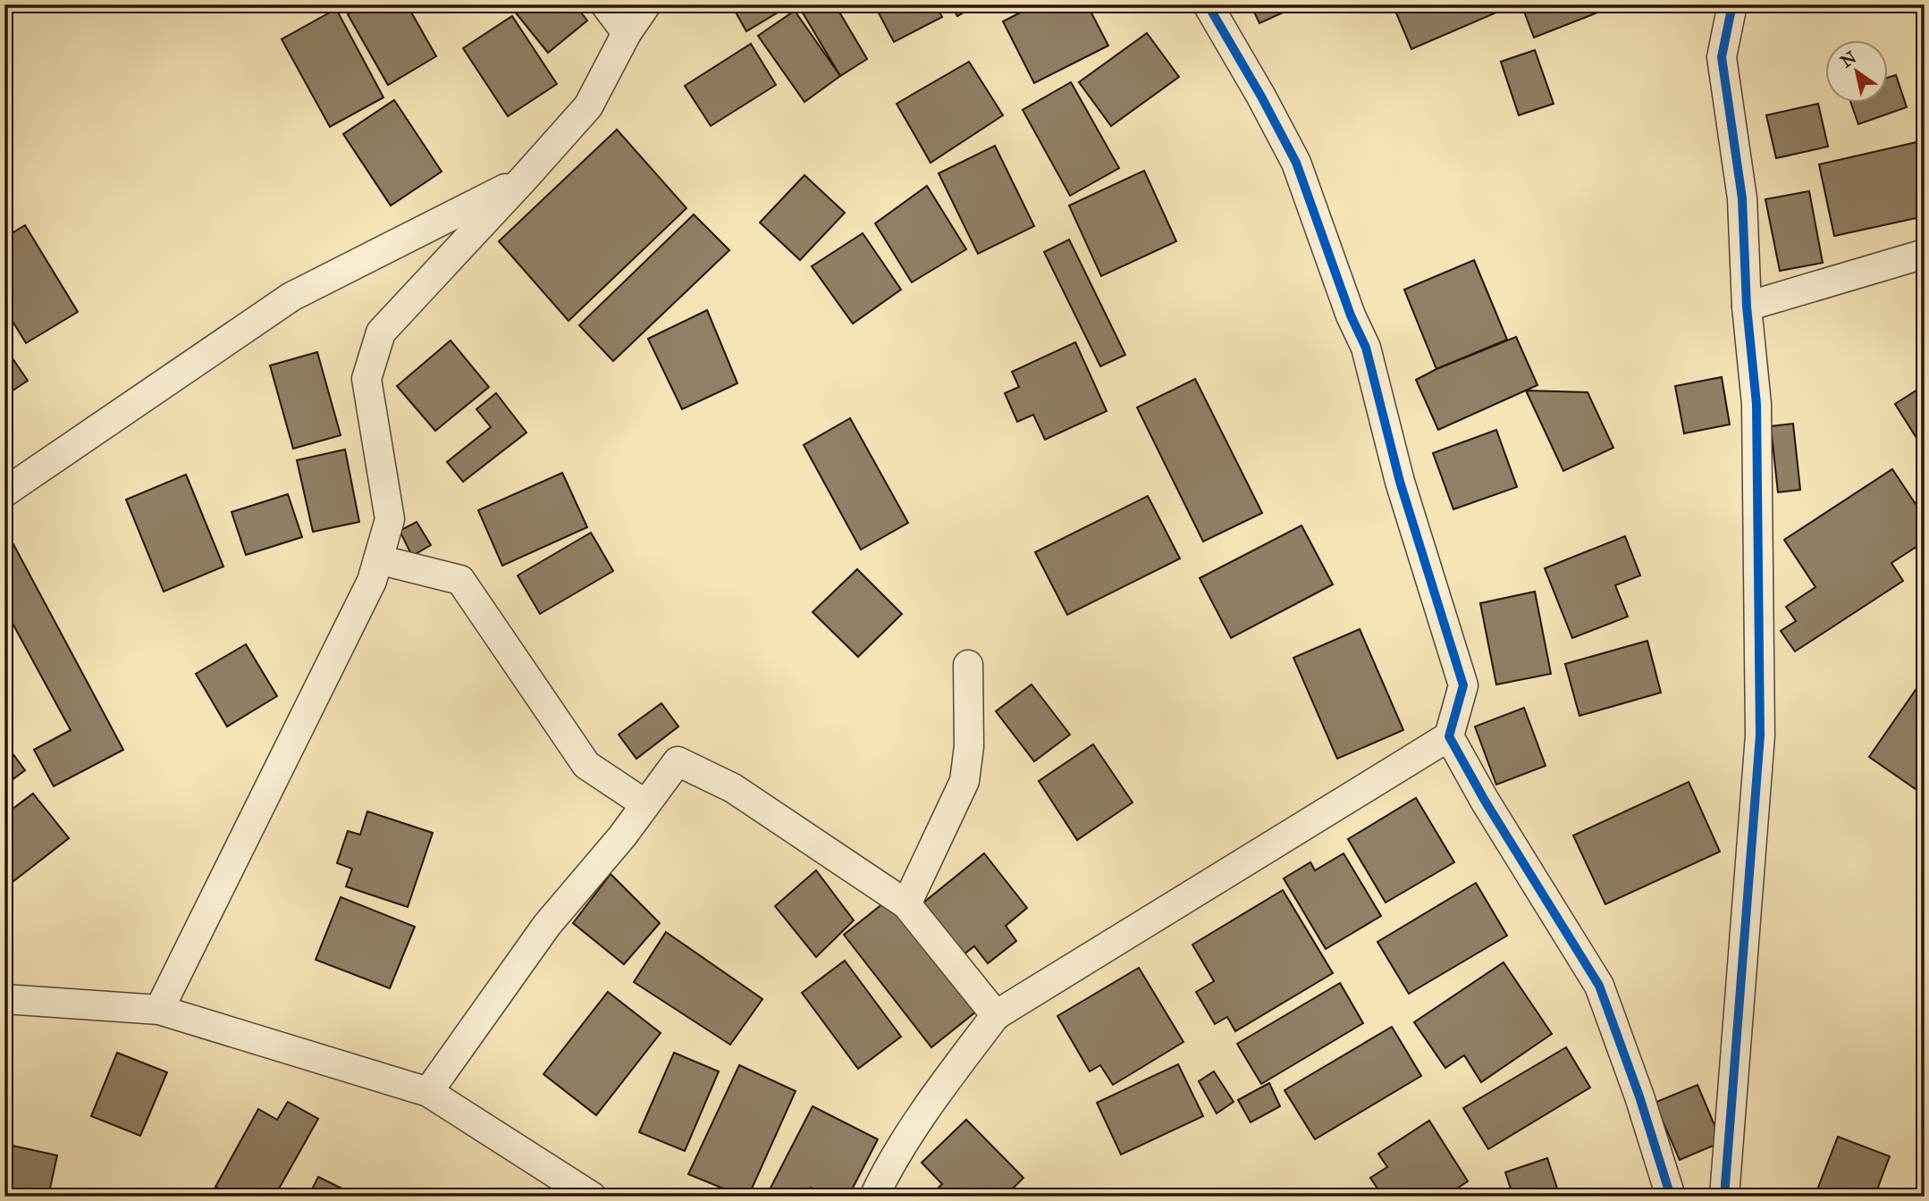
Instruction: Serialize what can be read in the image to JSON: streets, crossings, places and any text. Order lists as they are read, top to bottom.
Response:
{
  "north": "top left"
}
